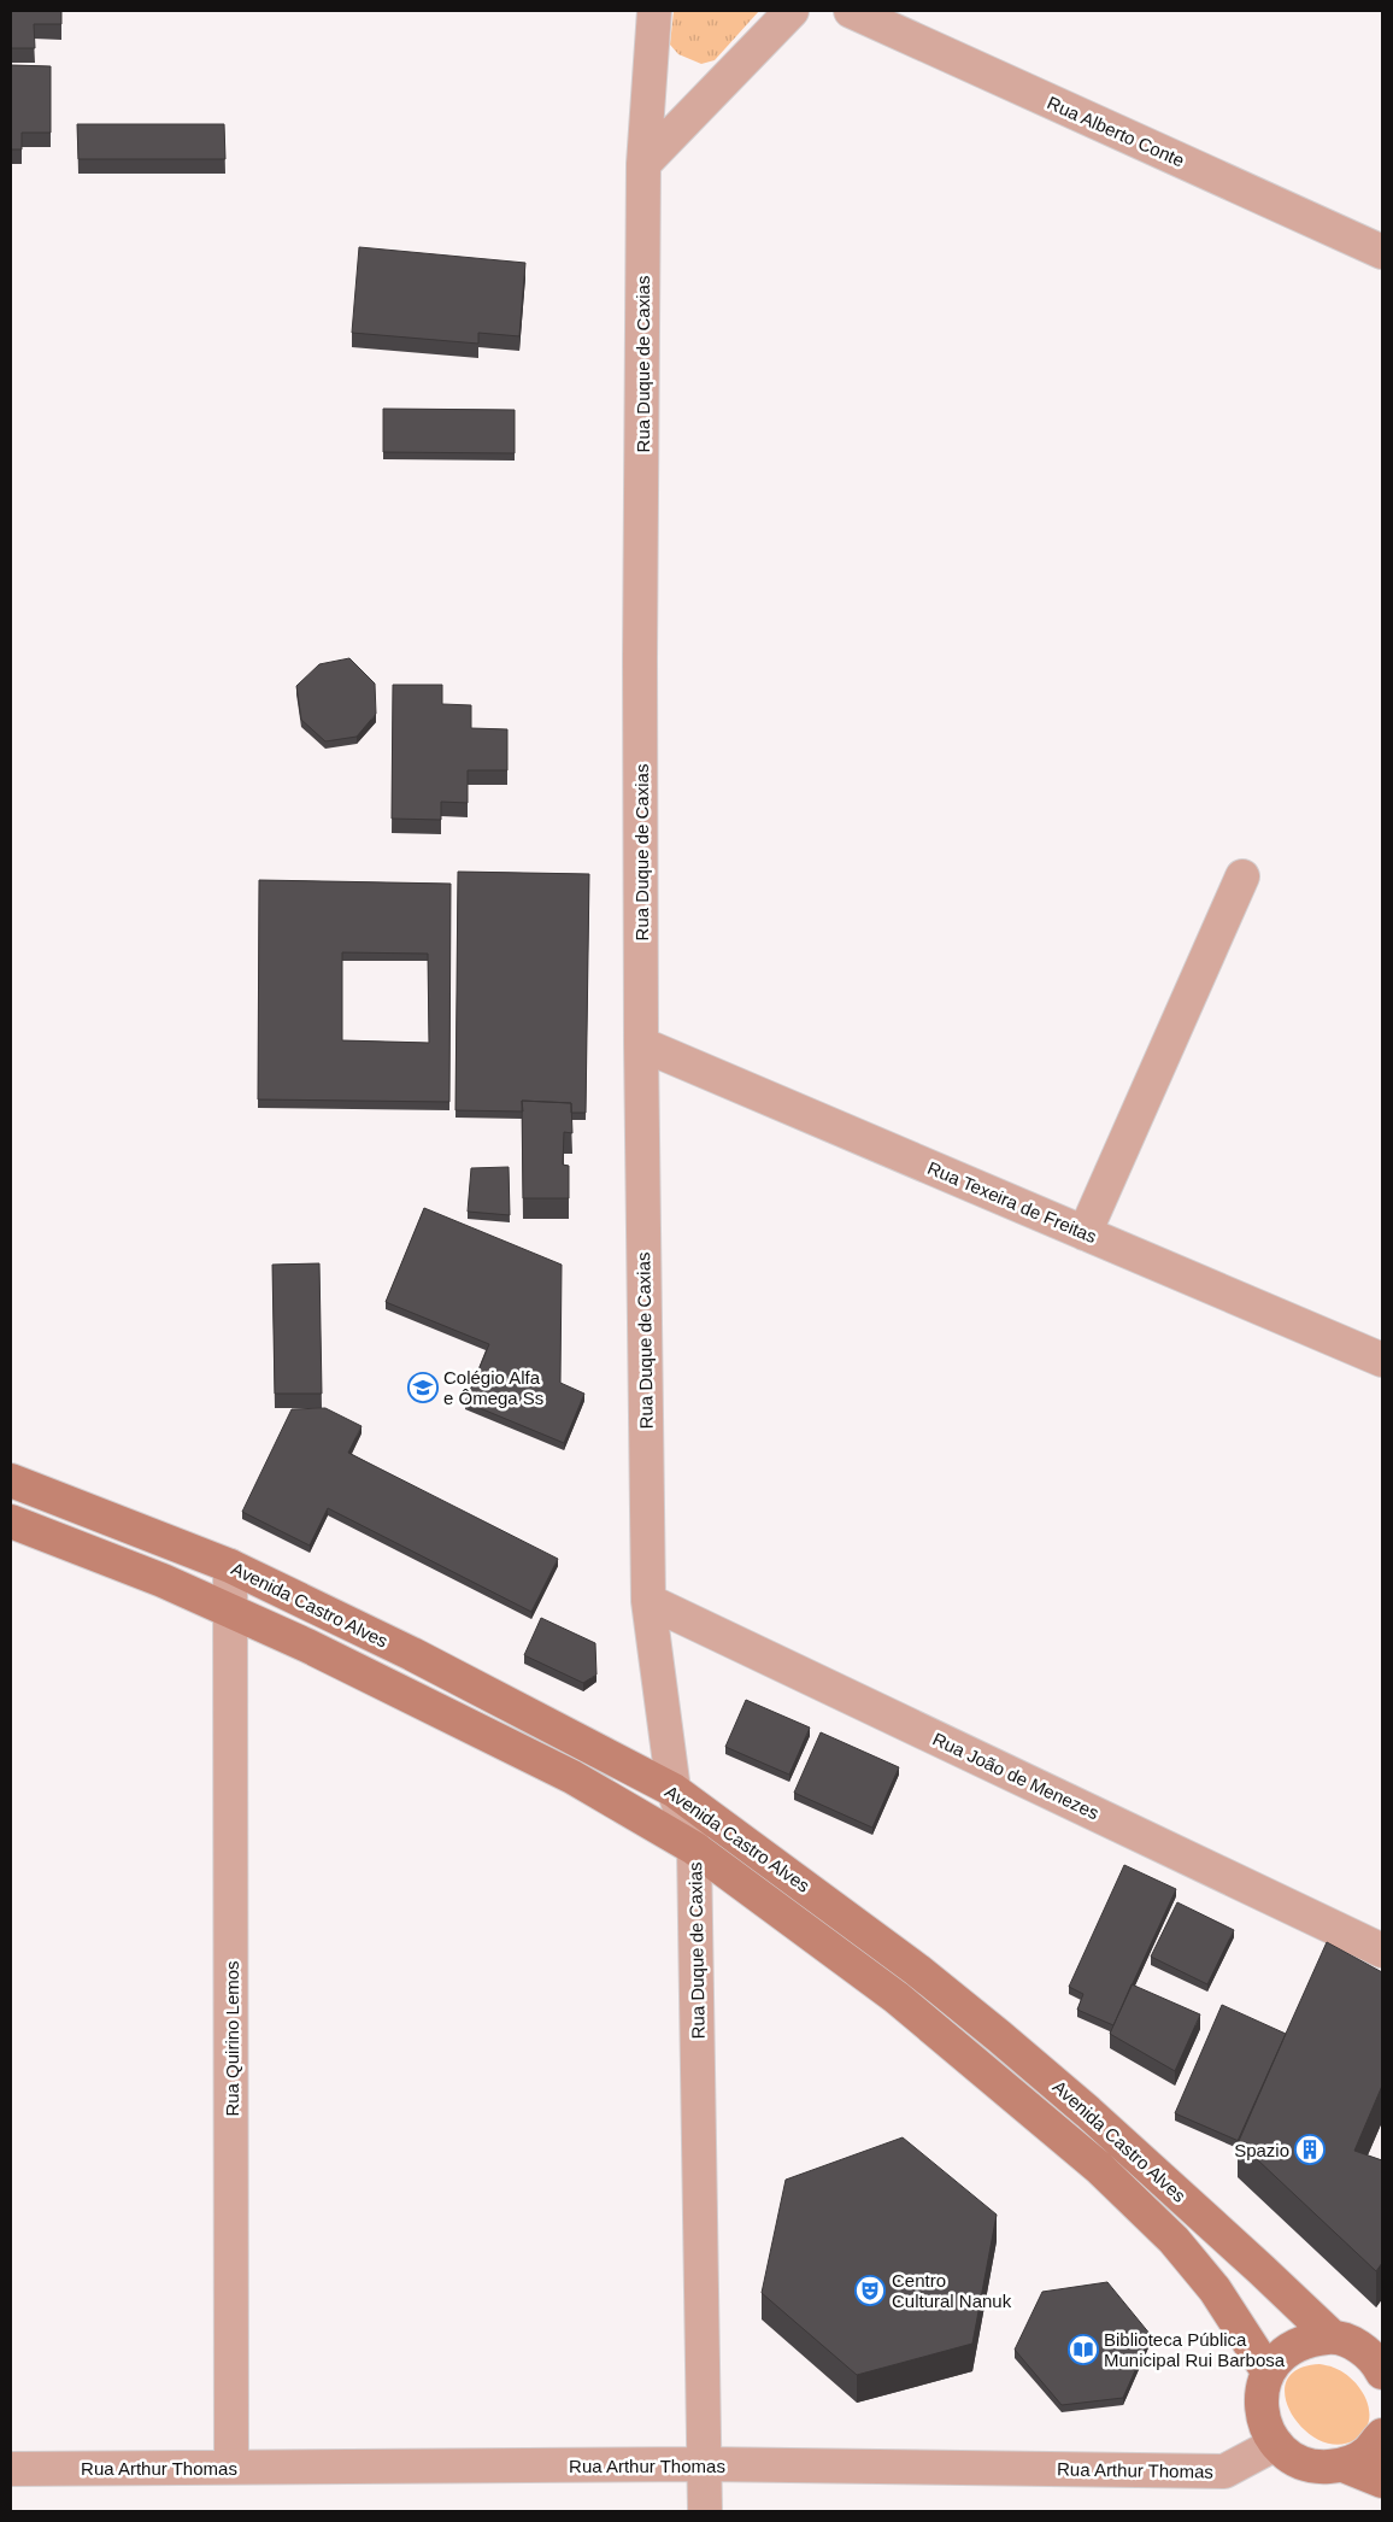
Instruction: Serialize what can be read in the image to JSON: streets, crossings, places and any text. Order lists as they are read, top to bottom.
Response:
{
  "streets": {
    "main road": ["Avenida Castro Alves"],
    "street": [
      "Rua Alberto Conte",
      "Rua Duque de Caxias",
      "Rua Texeira de Freitas",
      "Rua João de Menezes",
      "Rua Quirino Lemos",
      "Rua Arthur Thomas"
    ]
  },
  "crossings": [
    ["Rua Duque de Caxias", "Rua Texeira de Freitas"],
    ["Rua Duque de Caxias", "Avenida Castro Alves"],
    ["Rua Duque de Caxias", "Rua João de Menezes"],
    ["Rua Duque de Caxias", "Rua Arthur Thomas"],
    ["Avenida Castro Alves", "Rua Quirino Lemos"],
    ["Rua Quirino Lemos", "Rua Arthur Thomas"]
  ],
  "places": {
    "school or university": ["Colégio Alfa e Ômega Ss"],
    "building": ["Spazio"],
    "theatre": ["Centro Cultural Nanuk"],
    "library": ["Biblioteca Pública Municipal Rui Barbosa"]
  }
}
